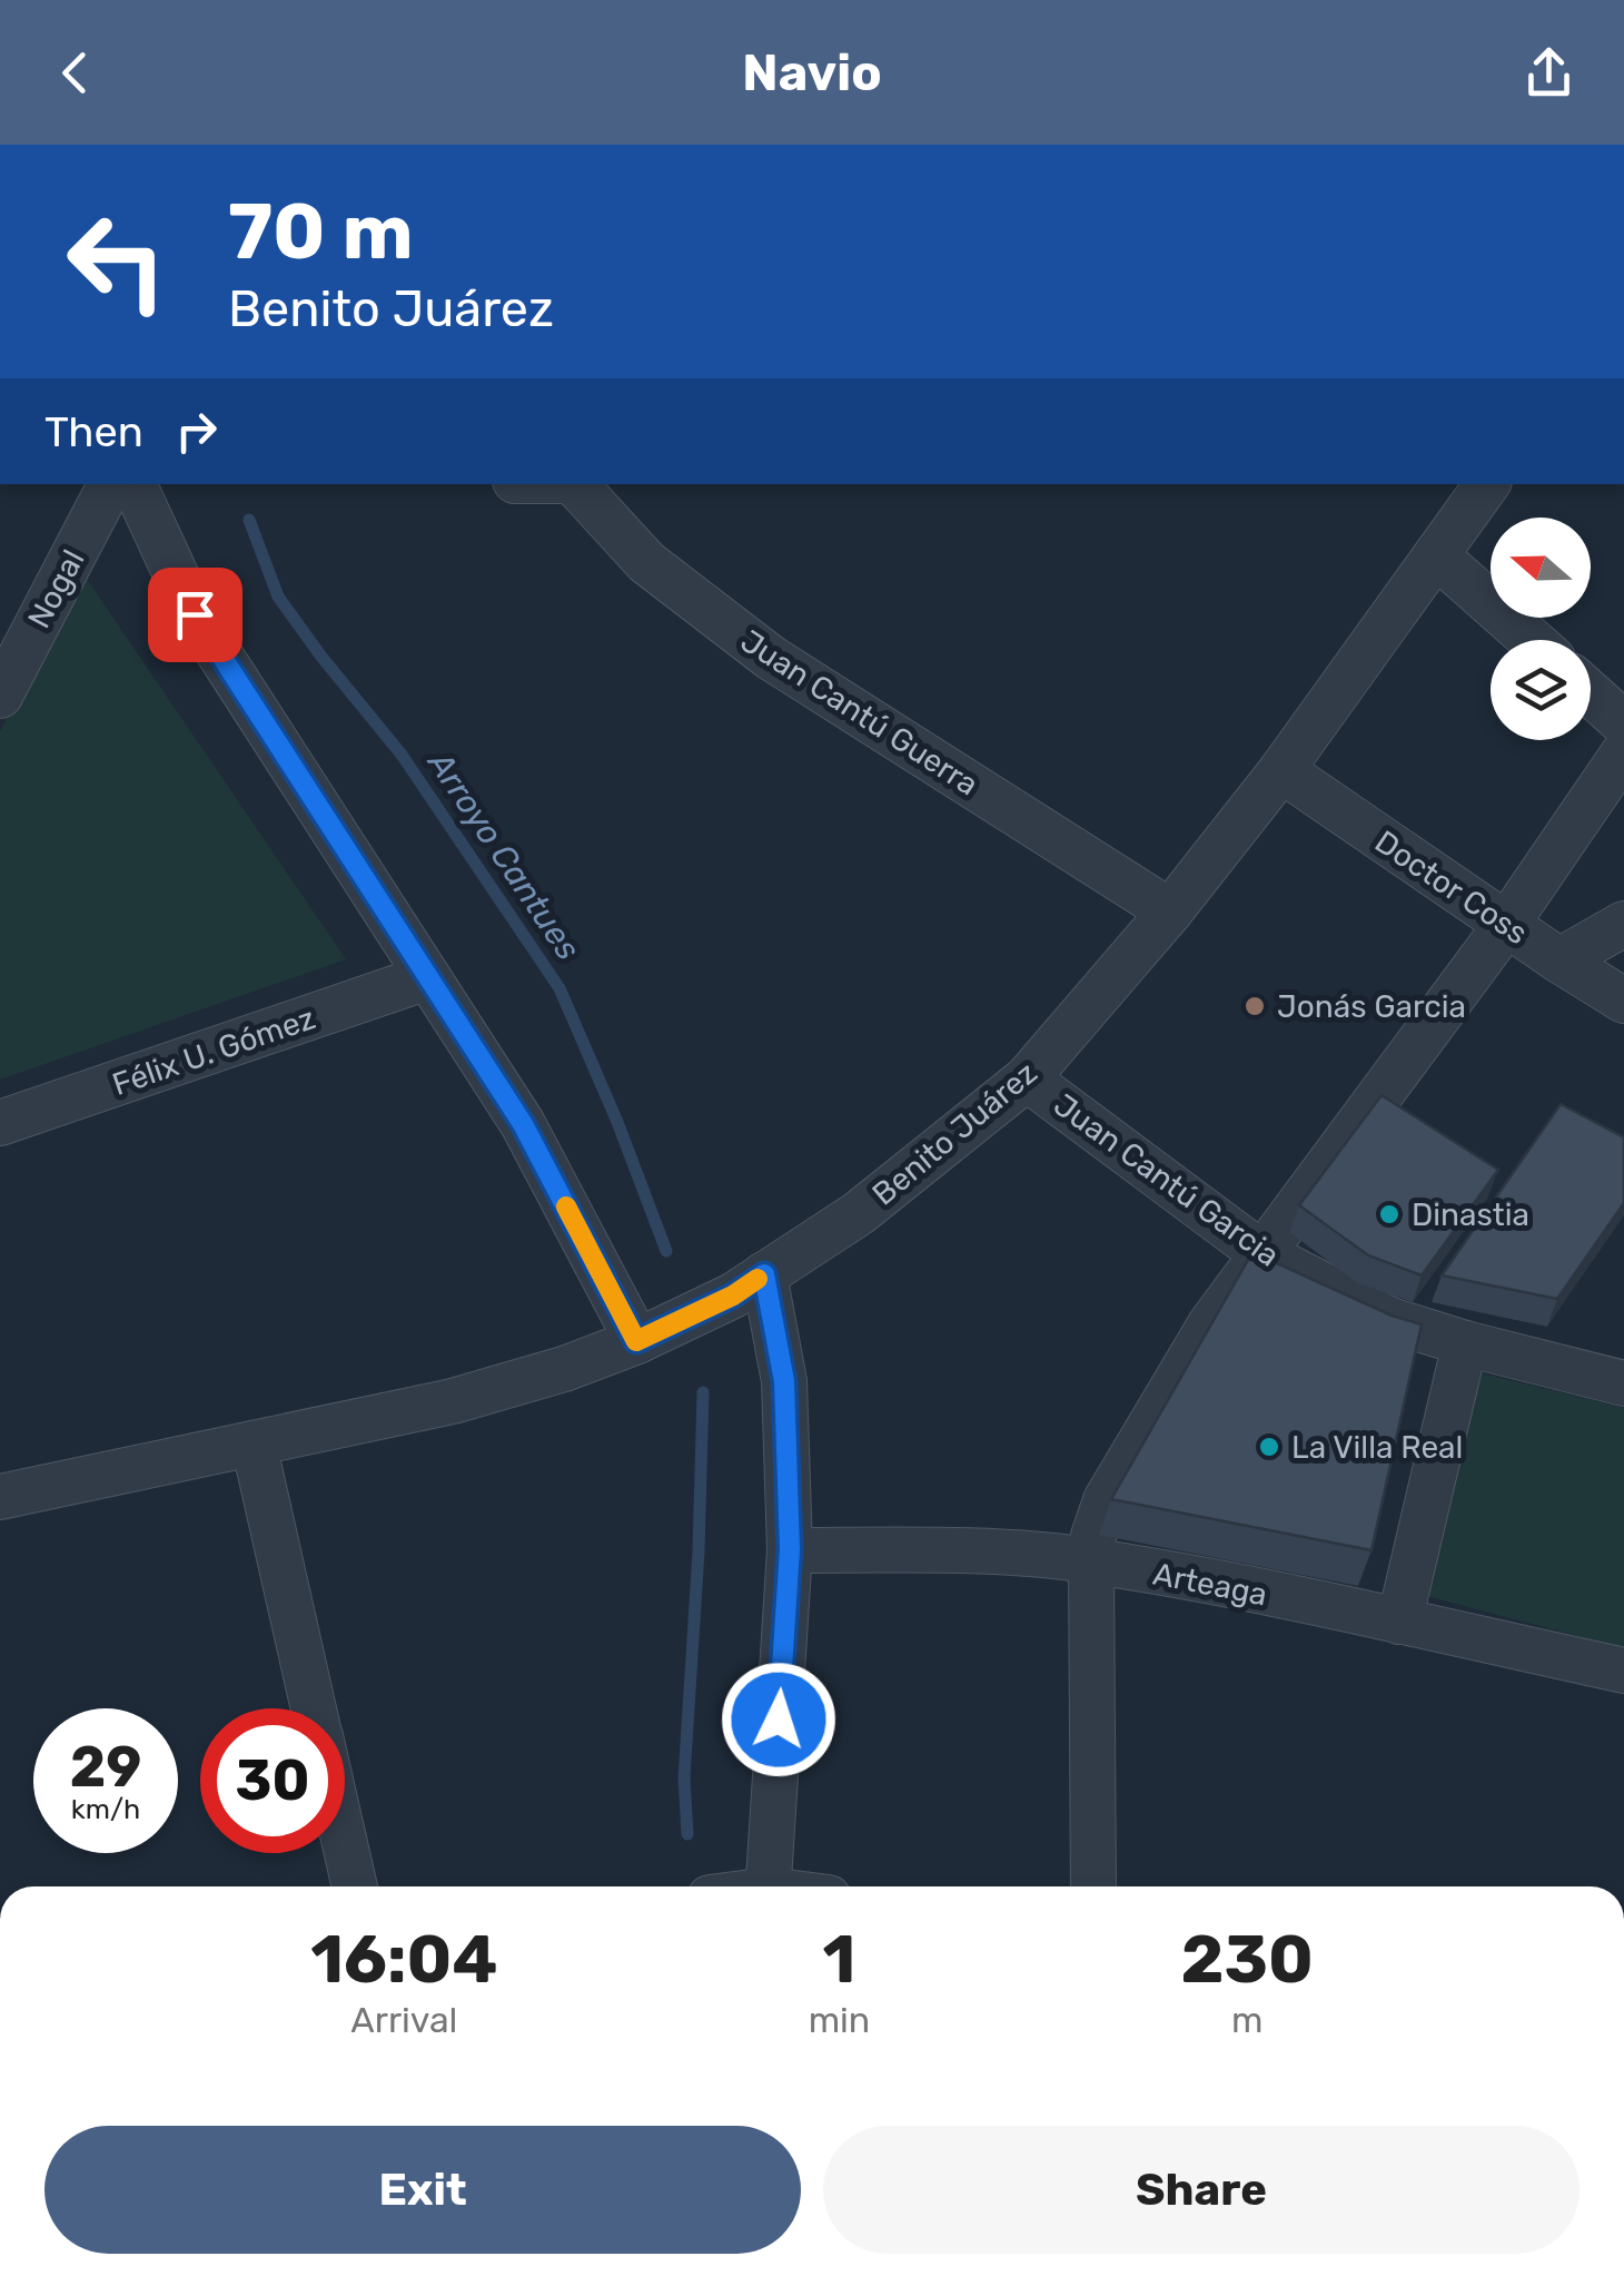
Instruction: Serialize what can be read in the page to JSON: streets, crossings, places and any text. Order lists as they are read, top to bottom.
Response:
{
  "streets": {
    "street": [
      "Nogal",
      "Juan Cantú Guerra",
      "Doctor Coss",
      "Félix U. Gómez",
      "Benito Juárez",
      "Juan Cantú Garcia",
      "Arteaga"
    ]
  },
  "crossings": [
    ["Juan Cantú Guerra", "Benito Juárez"],
    ["Doctor Coss", "Benito Juárez"],
    ["Benito Juárez", "Juan Cantú Garcia"]
  ],
  "water": ["Arroyo Cantues"],
  "places": ["Jonás Garcia", "Dinastia", "La Villa Real"],
  "north": "left",
  "page": {
    "header": "Navio",
    "turn": ["70 m", "Benito Juárez"],
    "then": "Then",
    "speed": "29 km/h",
    "limit": "30",
    "eta": [
      "16:04",
      "Arrival",
      "1",
      "min",
      "230",
      "m"
    ],
    "buttons": ["Exit", "Share"]
  }
}
